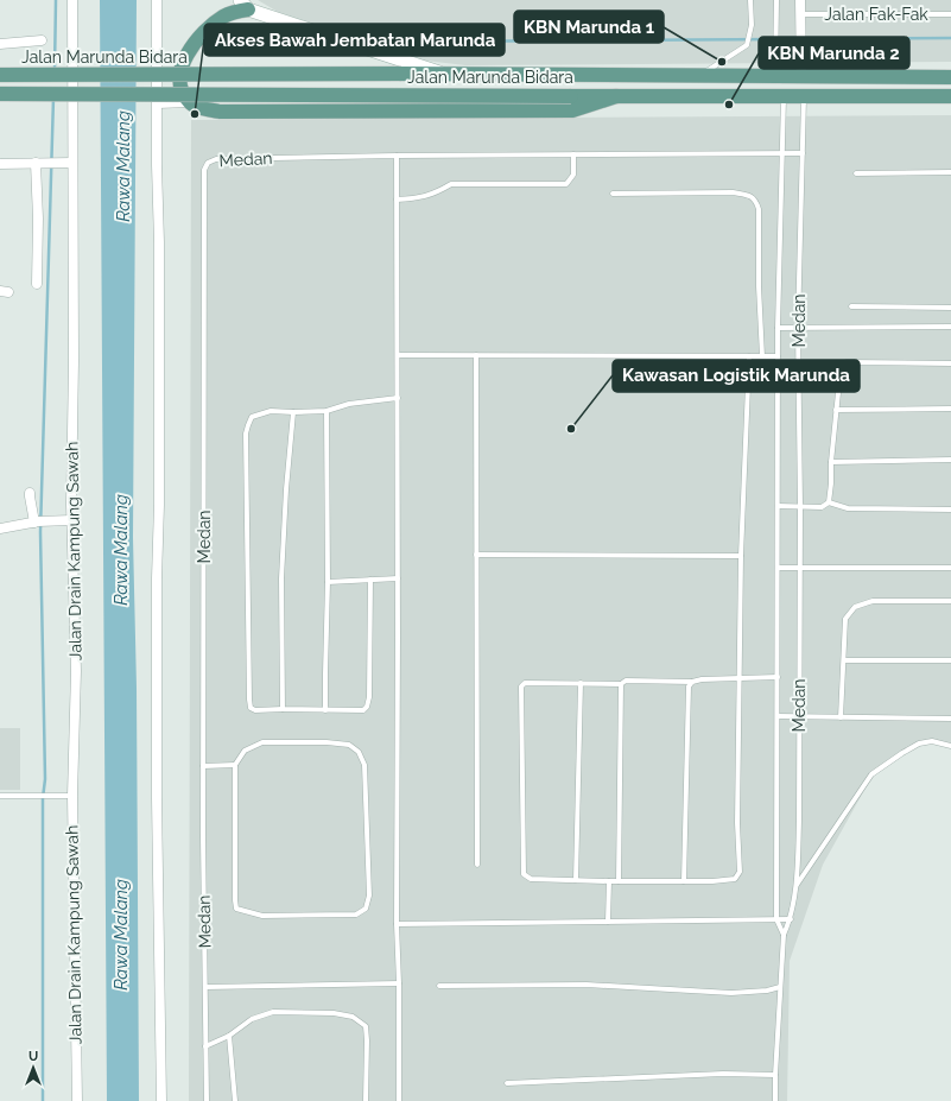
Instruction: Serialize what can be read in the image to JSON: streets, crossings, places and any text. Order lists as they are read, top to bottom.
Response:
{
  "streets": {
    "main road": ["Jalan Marunda Bidara"],
    "street": ["Jalan Drain Kampung Sawah"],
    "lane": ["Jalan Fak-Fak", "Medan"]
  },
  "crossings": [
    ["Jalan Marunda Bidara", "Medan"]
  ],
  "water": ["Rawa Malang"],
  "places": [
    "KBN Marunda 1",
    "KBN Marunda 2",
    "Akses Bawah Jembatan Marunda",
    "Kawasan Logistik Marunda"
  ],
  "north": "top"
}
